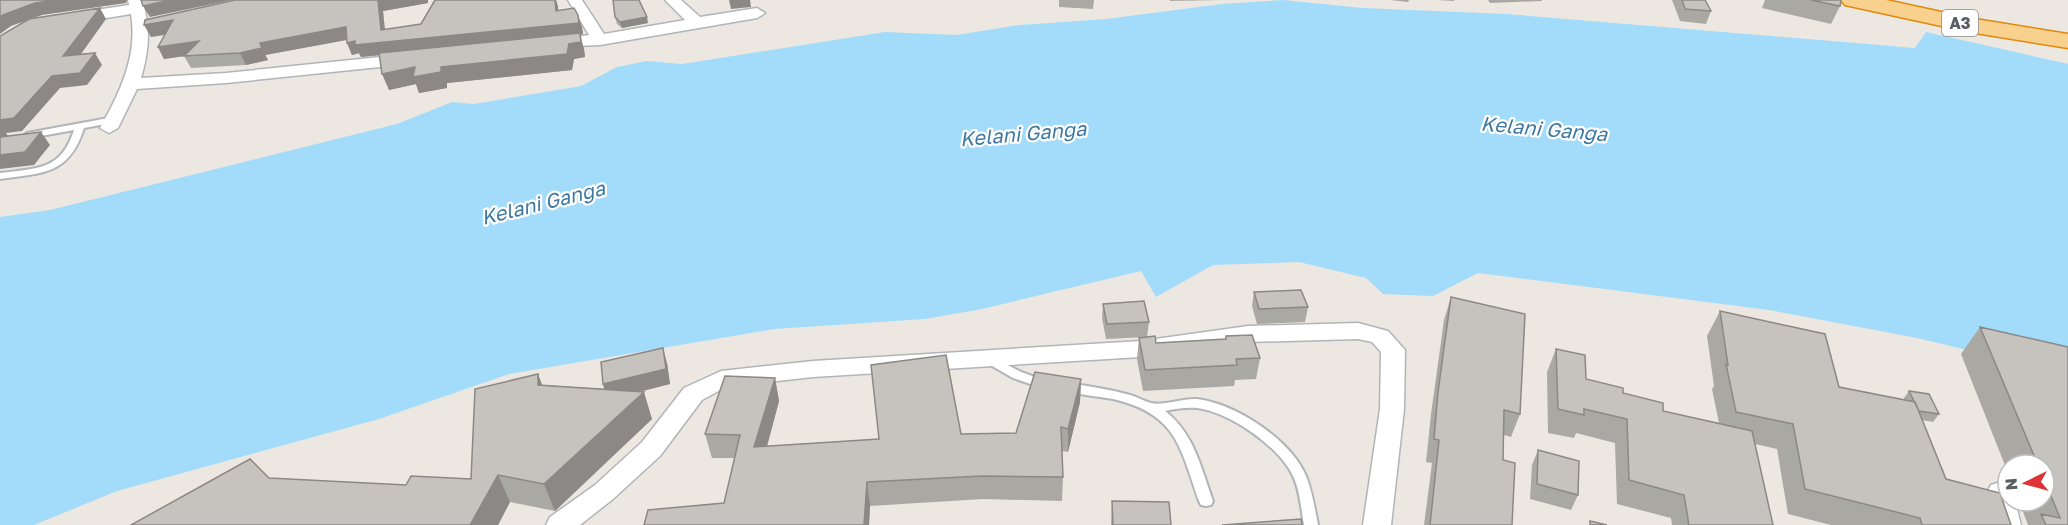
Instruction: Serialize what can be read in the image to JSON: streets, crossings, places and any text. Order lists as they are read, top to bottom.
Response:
{
  "streets": {
    "highway": ["A3"]
  },
  "water": ["Kelani Ganga"],
  "north": "left"
}
